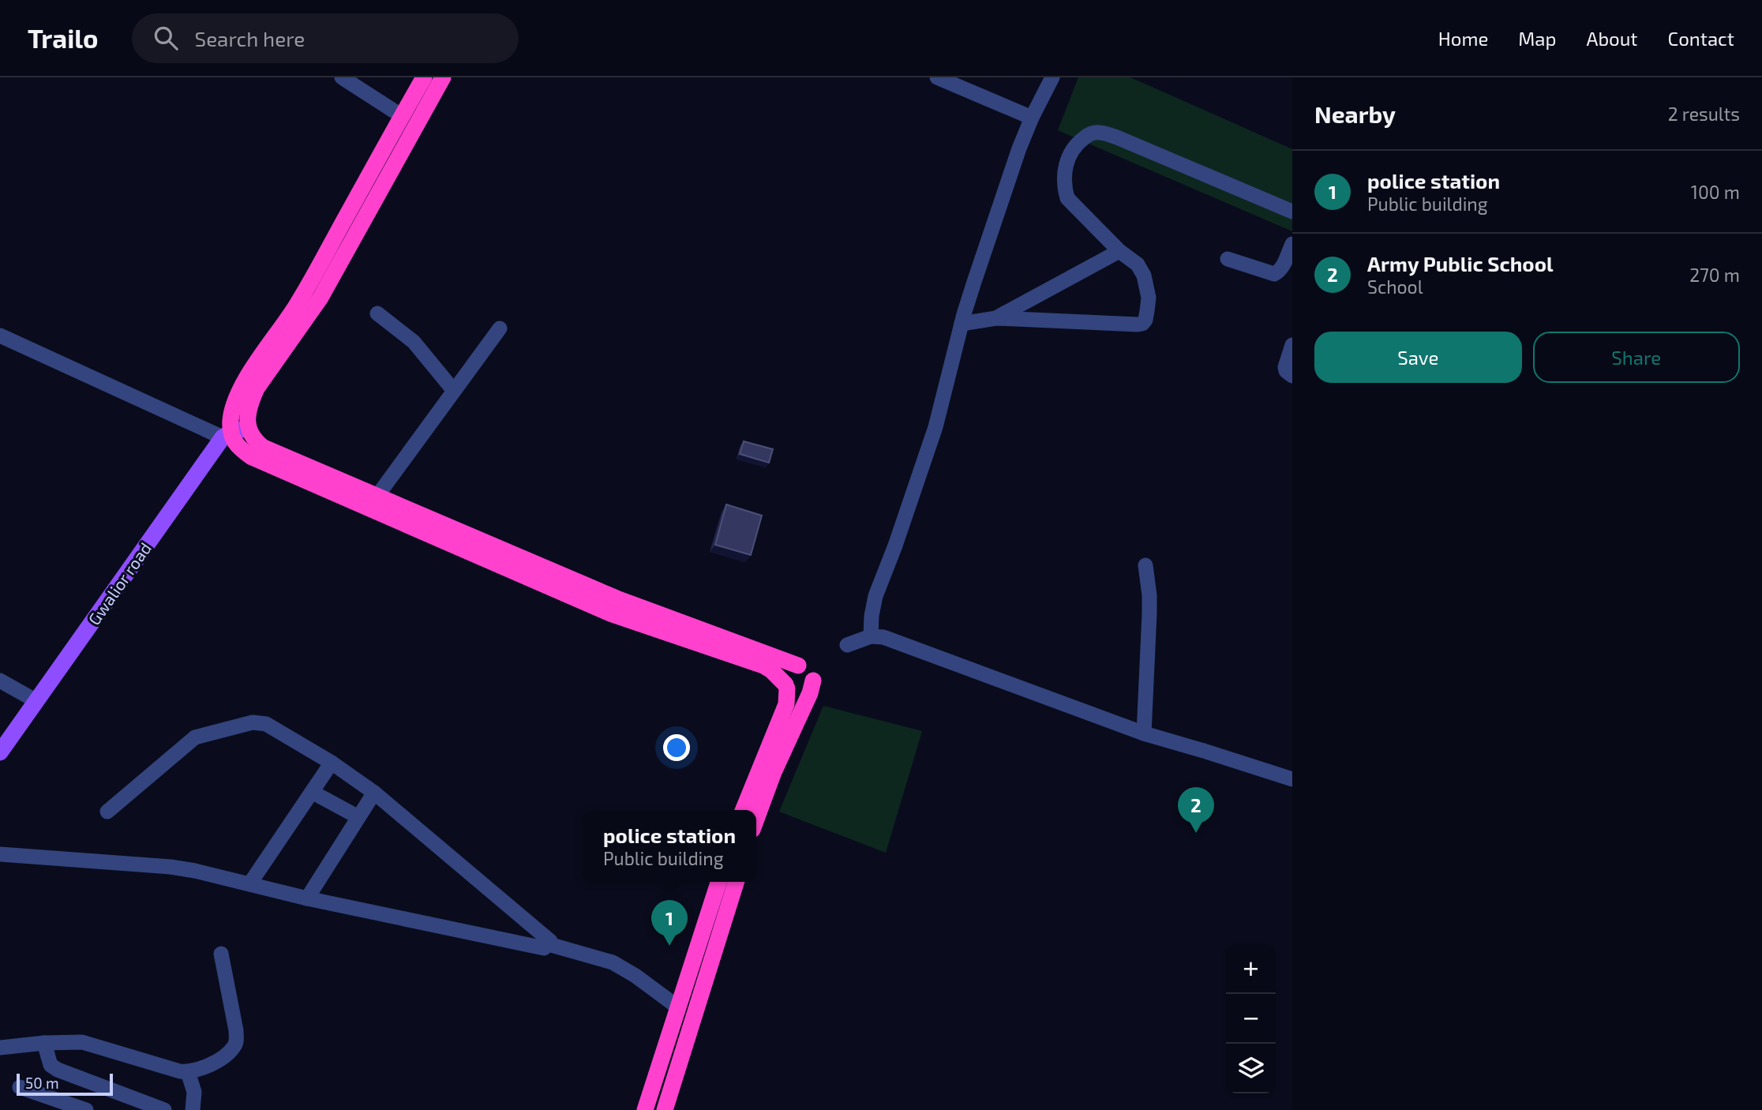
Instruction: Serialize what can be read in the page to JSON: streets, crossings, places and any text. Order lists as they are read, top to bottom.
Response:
{
  "streets": {
    "main road": ["Gwalior road"]
  },
  "scale_bar": "50 m",
  "page": {
    "header": "Trailo",
    "search": "Search here",
    "nav": [
      "Home",
      "Map",
      "About",
      "Contact"
    ],
    "heading": ["Nearby", "2 results"],
    "list": [
      {
        "mark": "1",
        "name": "police station",
        "note": "Public building",
        "value": "100 m"
      },
      {
        "mark": "2",
        "name": "Army Public School",
        "note": "School",
        "value": "270 m"
      }
    ],
    "buttons": ["Save", "Share"],
    "pins": ["2", "1"],
    "popup": ["police station", "Public building"],
    "map_buttons": ["+", "−"],
    "scale": "50 m"
  }
}
